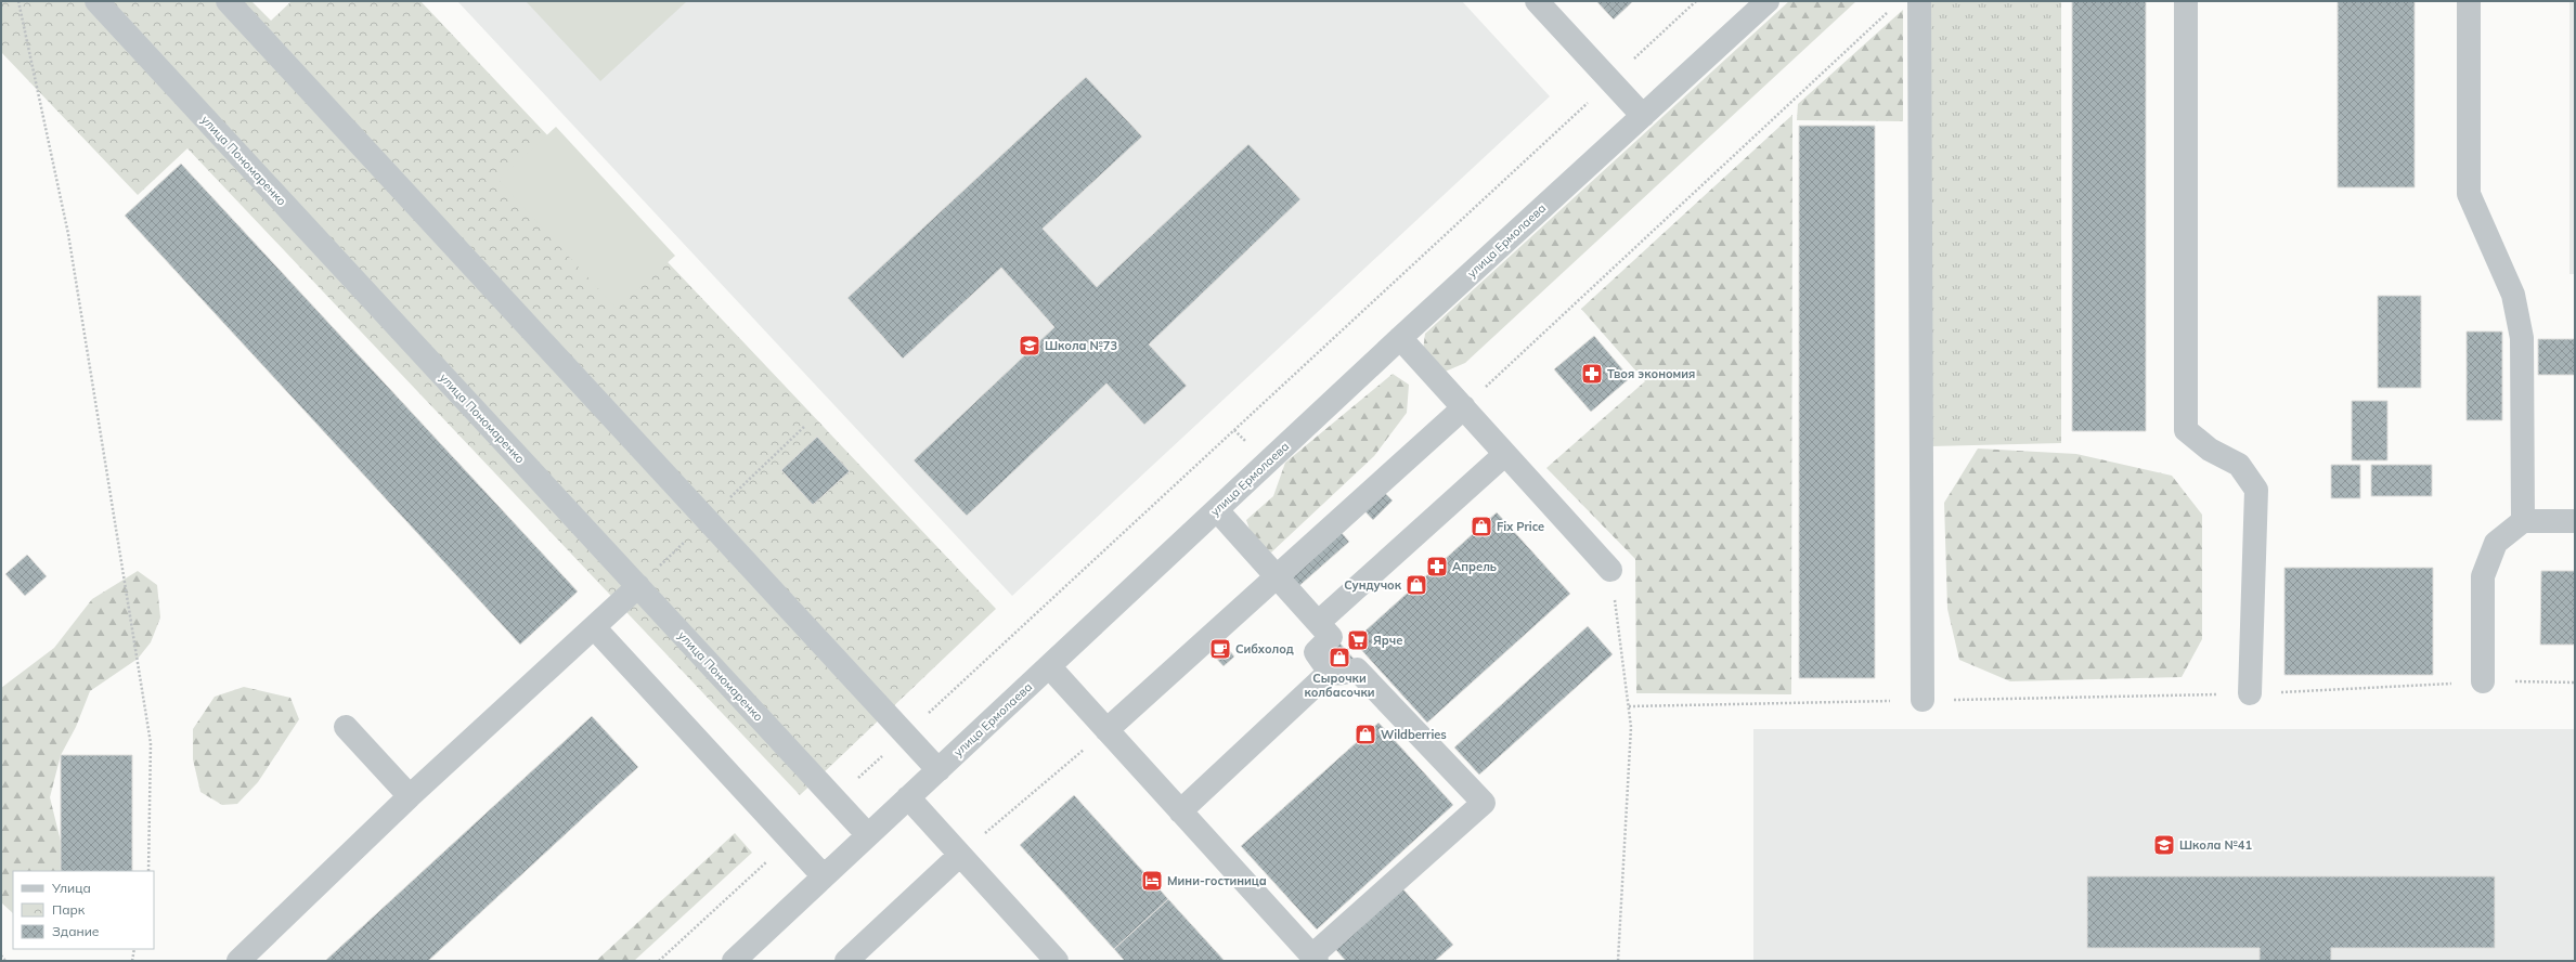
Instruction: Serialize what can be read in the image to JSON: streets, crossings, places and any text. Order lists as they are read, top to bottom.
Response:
{
  "streets": {
    "street": ["улица Пономаренко", "улица Ермолаева"]
  },
  "crossings": [
    ["улица Пономаренко", "улица Ермолаева"]
  ],
  "places": {
    "school or university": ["Школа №73", "Школа №41"],
    "pharmacy": ["Твоя экономия", "Апрель"],
    "shop": [
      "Fix Price",
      "Сундучок",
      "Сырочки колбасочки",
      "Wildberries"
    ],
    "supermarket": ["Ярче"],
    "cafe": ["Сибхолод"],
    "hotel": ["Мини-гостиница"]
  },
  "legend": ["Улица", "Парк", "Здание"]
}
